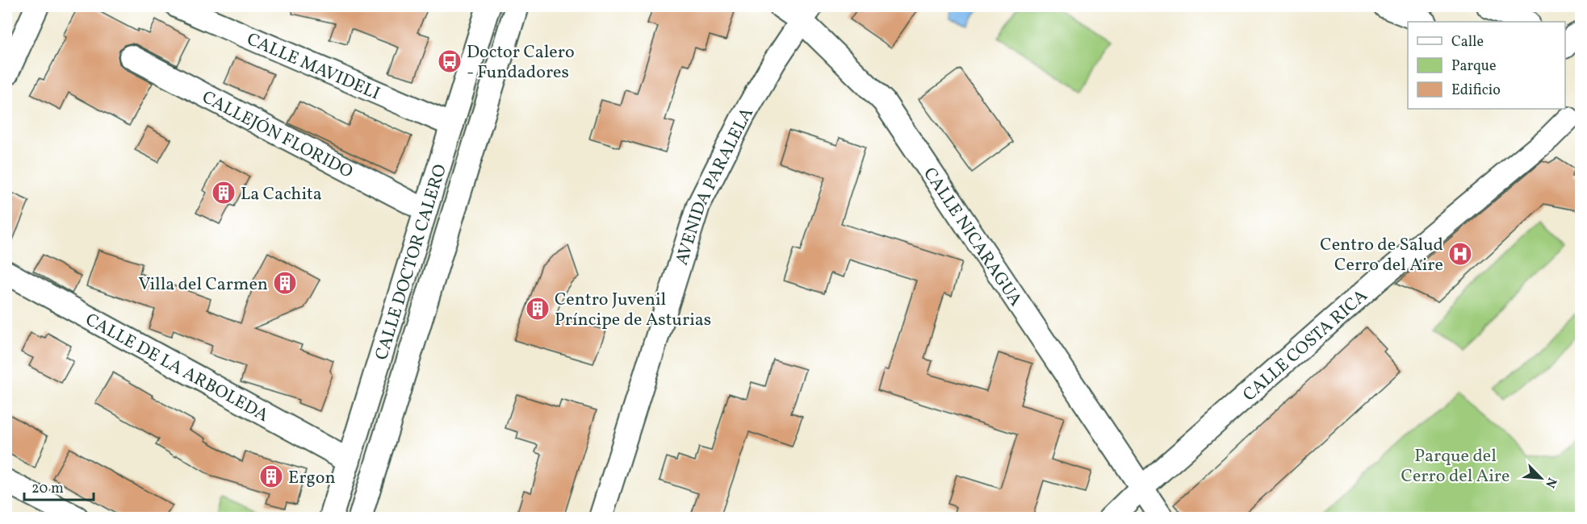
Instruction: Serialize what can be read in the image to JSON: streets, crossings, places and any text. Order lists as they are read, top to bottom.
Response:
{
  "streets": {
    "street": [
      "CALLE MAVIDELI",
      "CALLEJÓN FLORIDO",
      "AVENIDA PARALELA",
      "CALLE NICARAGUA",
      "CALLE DOCTOR CALERO",
      "CALLE COSTA RICA",
      "CALLE DE LA ARBOLEDA"
    ]
  },
  "crossings": [
    ["CALLE MAVIDELI", "CALLE DOCTOR CALERO"],
    ["CALLEJÓN FLORIDO", "CALLE DOCTOR CALERO"],
    ["AVENIDA PARALELA", "CALLE NICARAGUA"],
    ["CALLE NICARAGUA", "CALLE COSTA RICA"],
    ["CALLE DOCTOR CALERO", "CALLE DE LA ARBOLEDA"]
  ],
  "parks": ["Parque del Cerro del Aire"],
  "places": {
    "bus stop": ["Doctor Calero - Fundadores"],
    "building": [
      "La Cachita",
      "Villa del Carmen",
      "Centro Juvenil Príncipe de Asturias",
      "Ergon"
    ],
    "hospital": ["Centro de Salud Cerro del Aire"]
  },
  "legend": ["Calle", "Parque", "Edificio"],
  "scale_bar": "20 m",
  "north": "bottom right"
}
